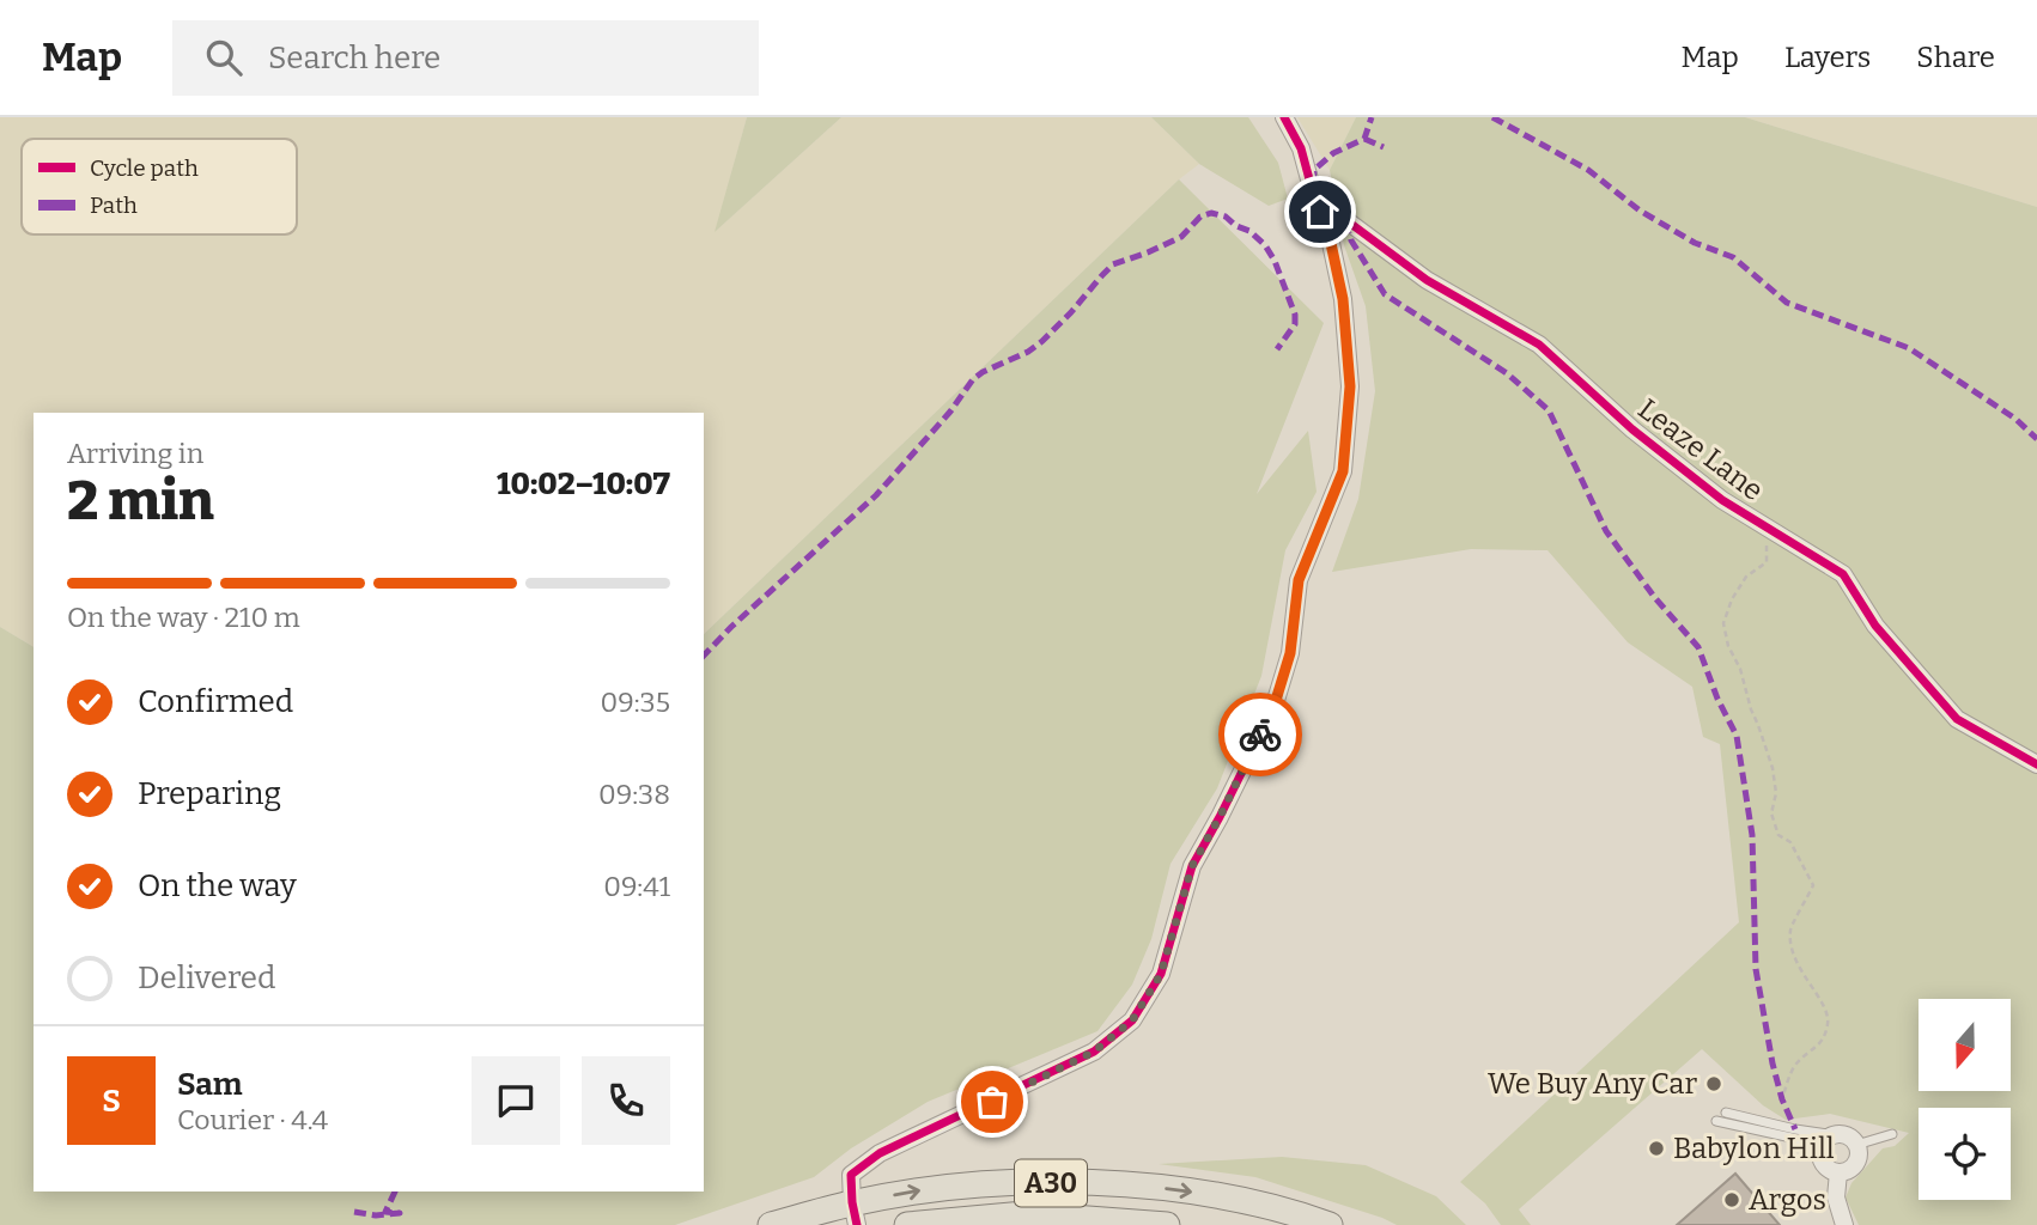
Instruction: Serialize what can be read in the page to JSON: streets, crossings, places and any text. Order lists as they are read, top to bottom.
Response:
{
  "streets": {
    "main road": ["A30"],
    "street": ["Leaze Lane"]
  },
  "places": ["We Buy Any Car", "Babylon Hill", "Argos"],
  "legend": ["Cycle path", "Path"],
  "north": "bottom",
  "page": {
    "header": "Map",
    "search": "Search here",
    "nav": ["Map", "Layers", "Share"],
    "heading": ["2 min", "Arriving in", "10:02–10:07"],
    "panel": ["Sam", "Courier · 4.4"],
    "bar": "On the way · 210 m",
    "list": [
      ["Confirmed", "09:35"],
      ["Preparing", "09:38"],
      ["On the way", "09:41"],
      "Delivered"
    ],
    "round": "S"
  }
}
